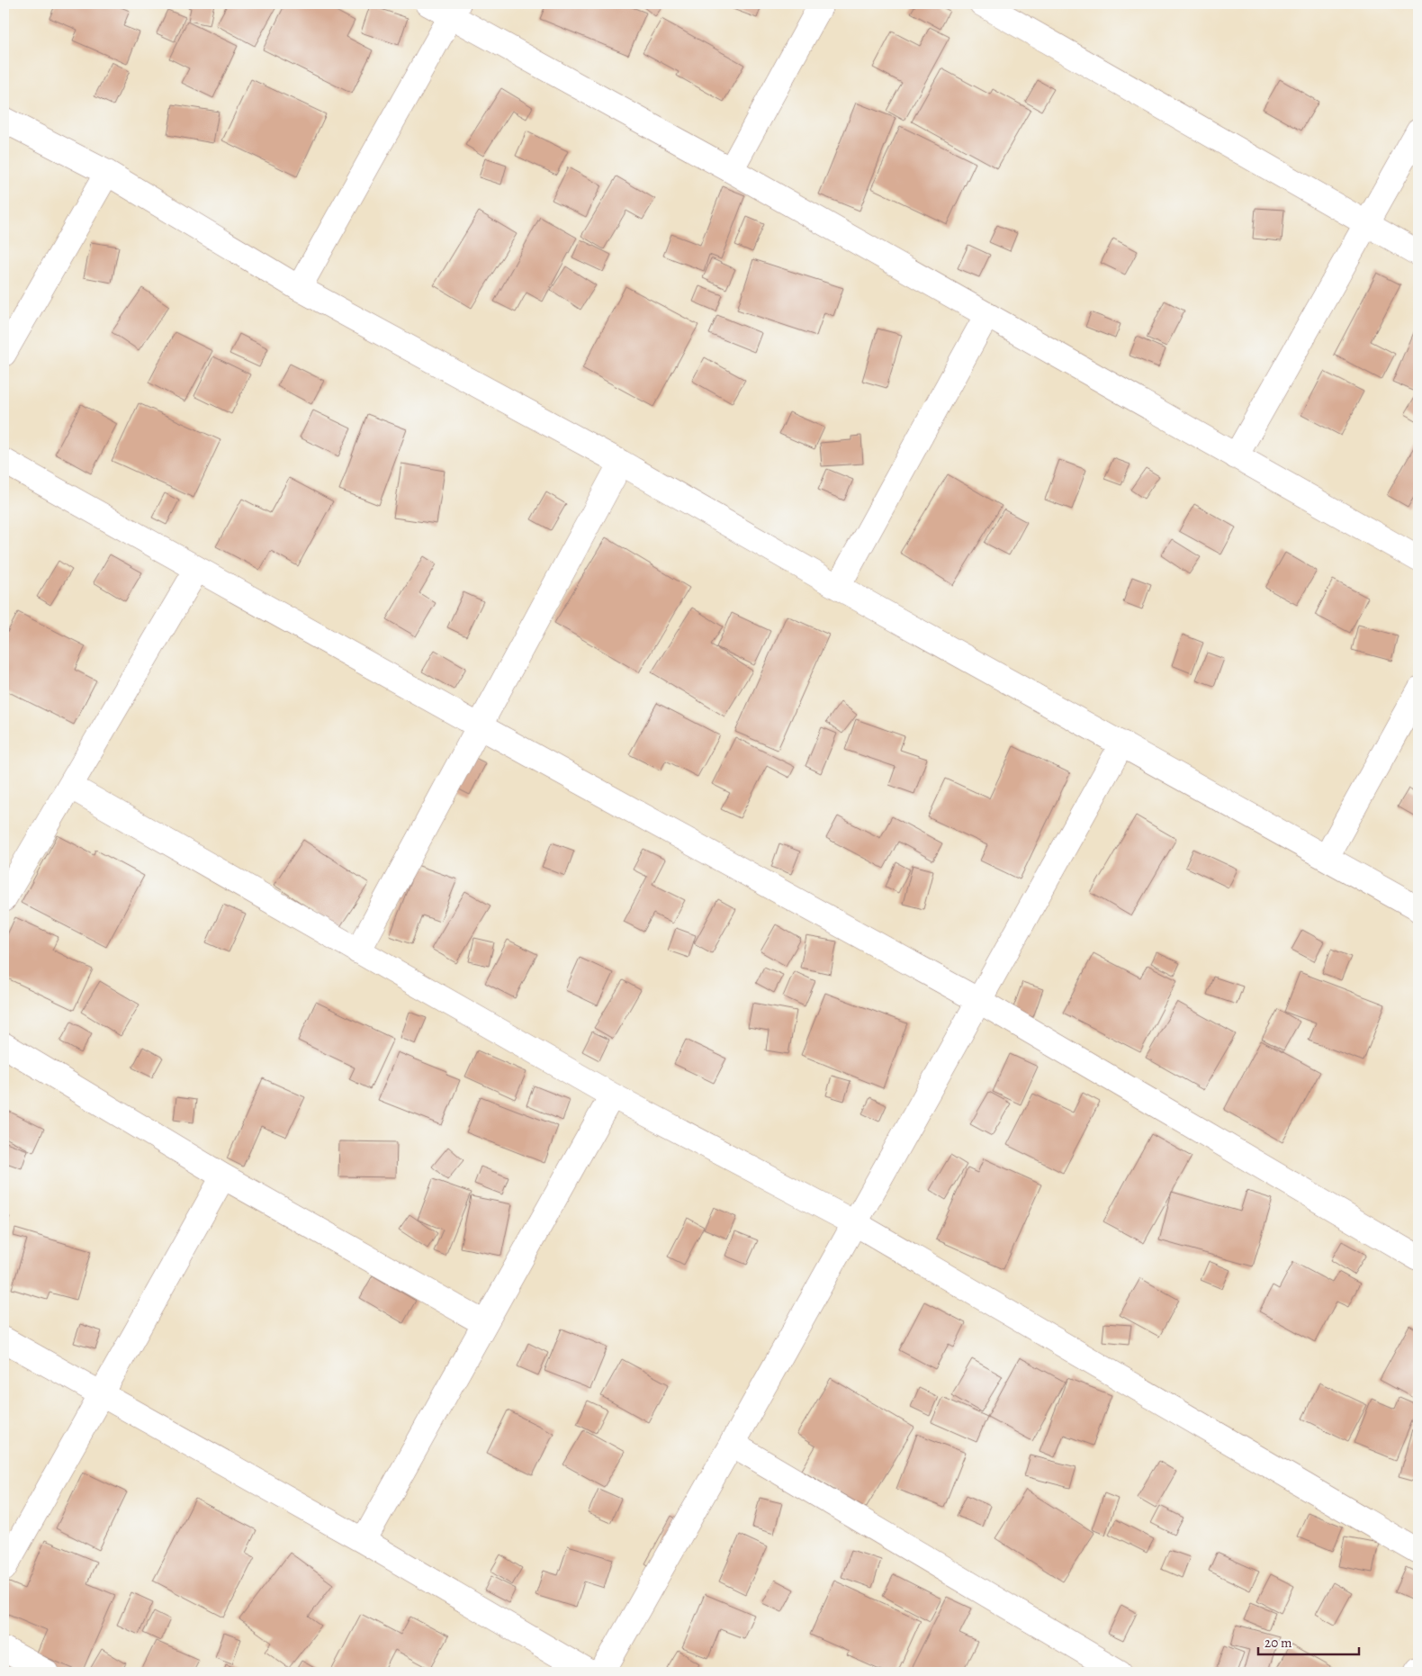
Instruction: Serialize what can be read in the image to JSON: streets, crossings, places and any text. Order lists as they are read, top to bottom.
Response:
{
  "scale_bar": "20 m"
}
